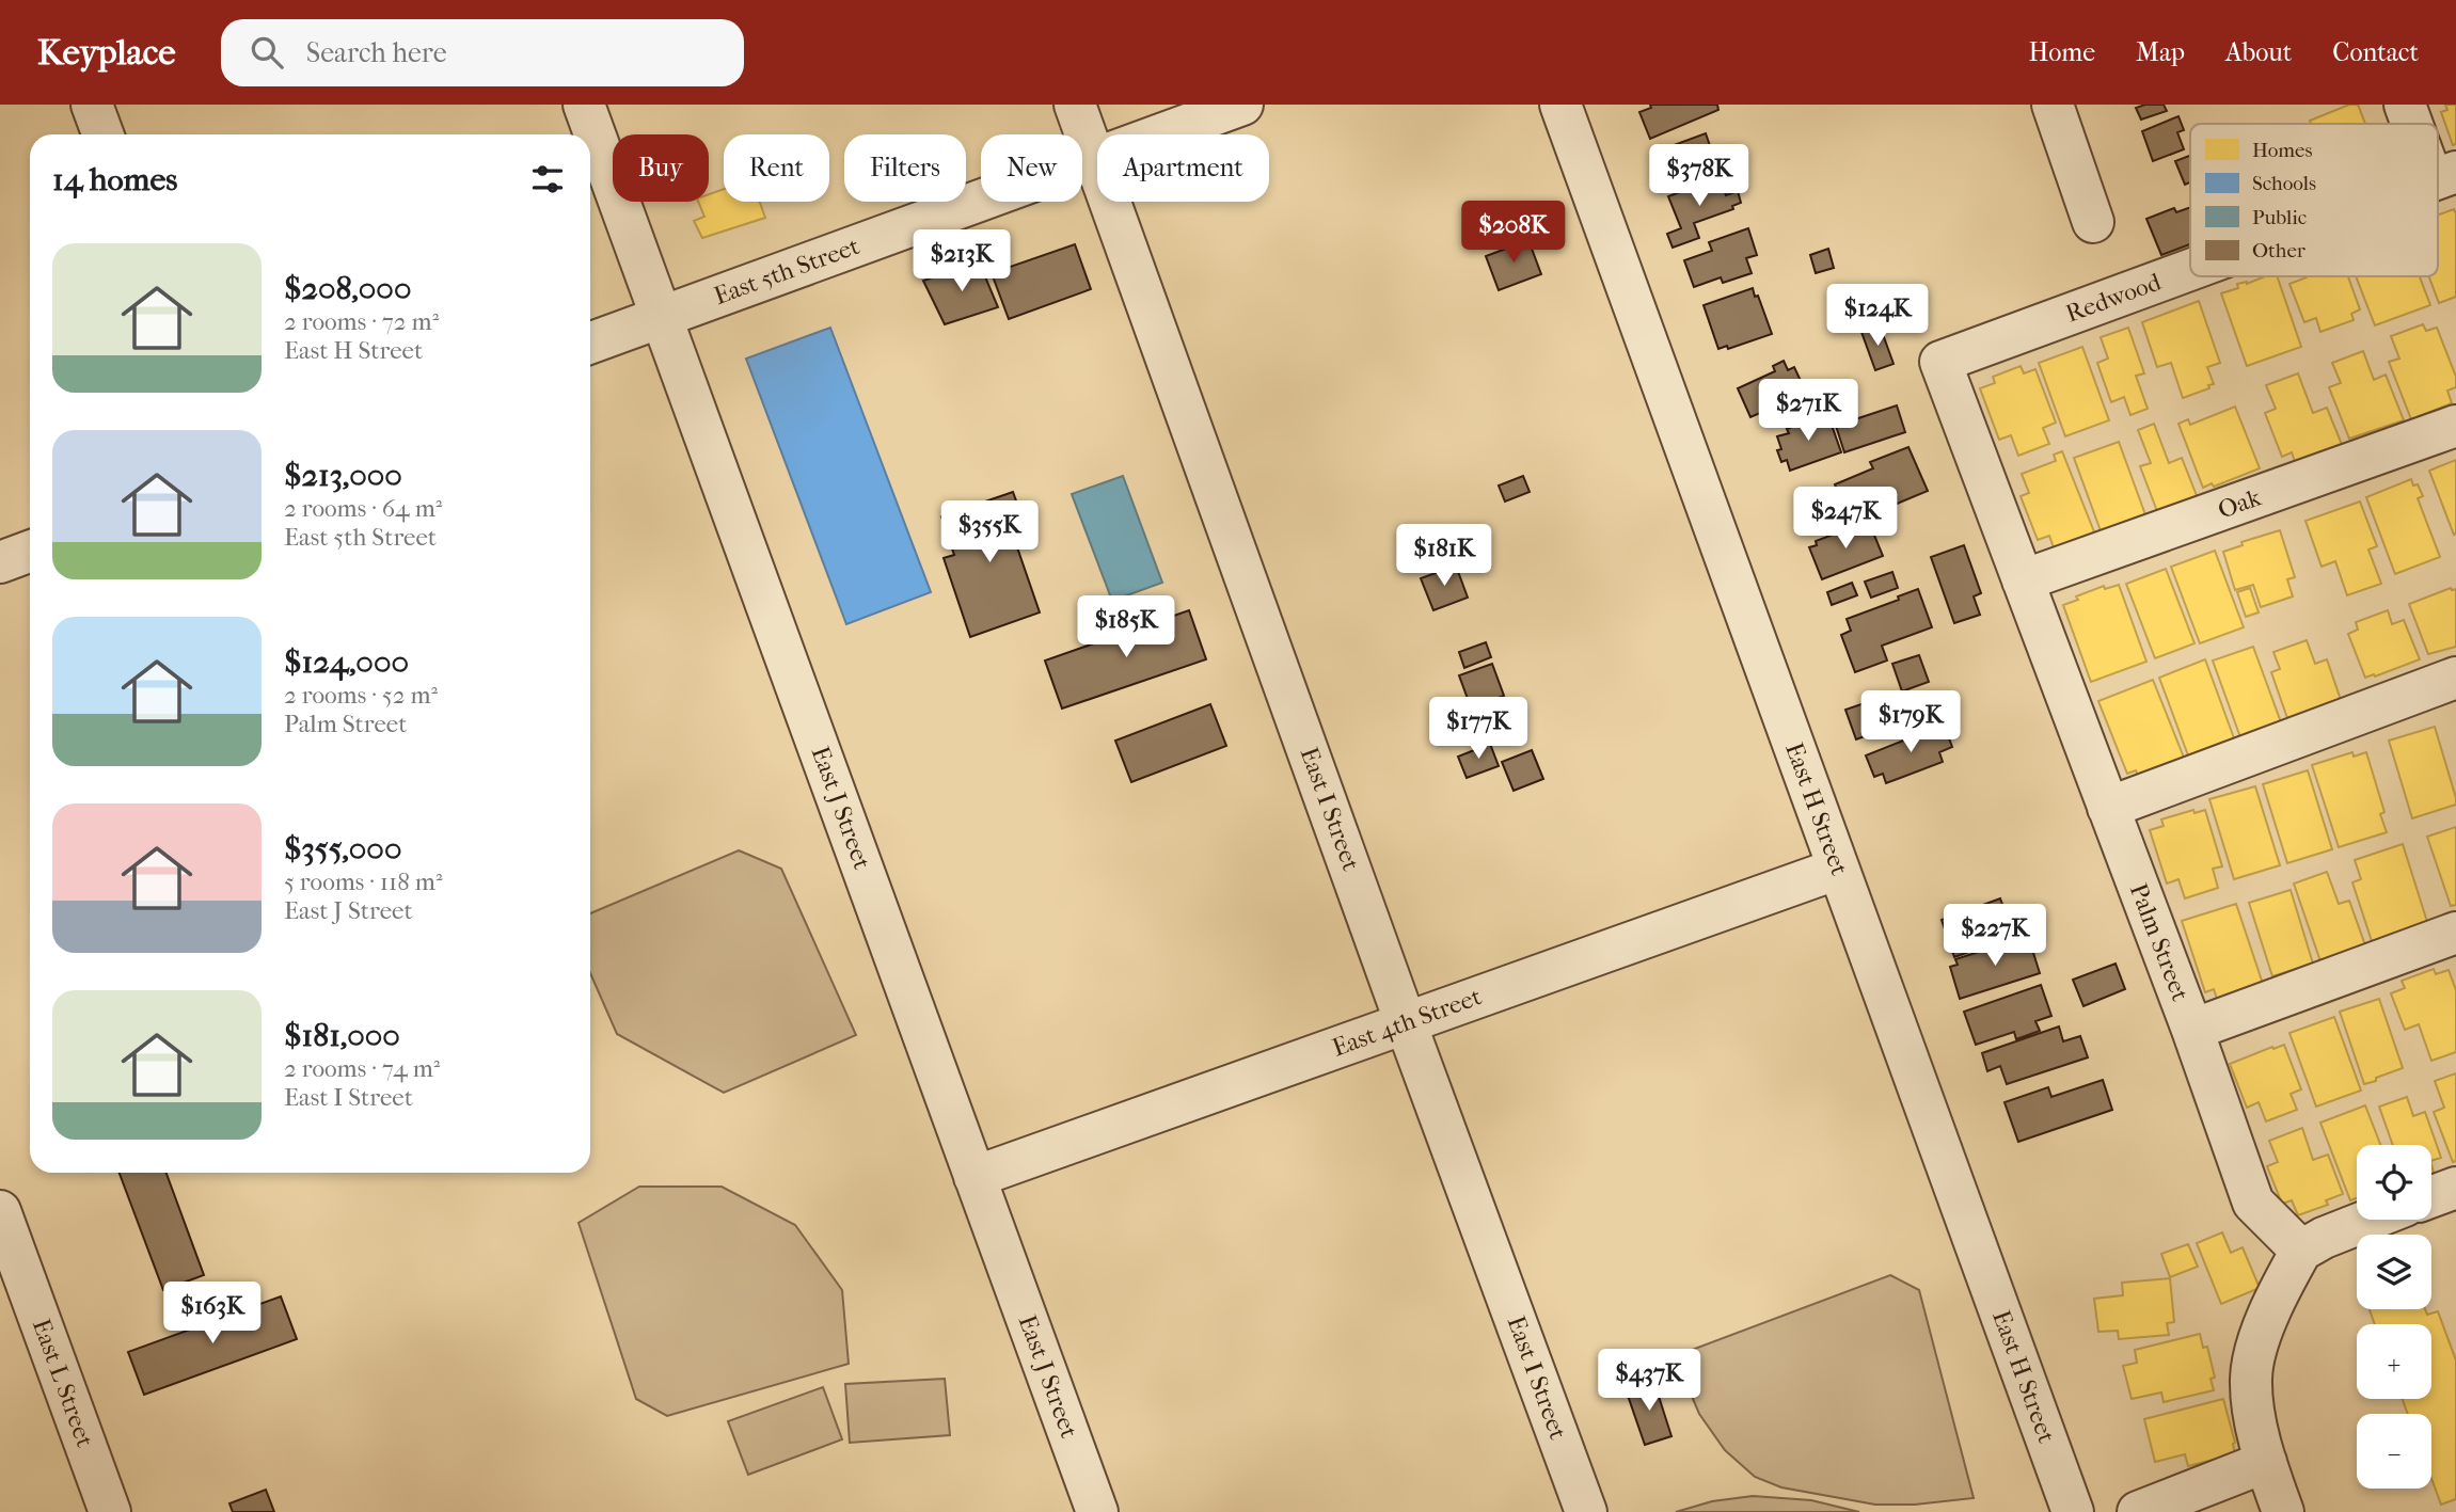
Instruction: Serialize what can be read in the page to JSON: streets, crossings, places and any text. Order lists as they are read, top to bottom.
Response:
{
  "streets": {
    "street": [
      "East 5th Street",
      "Redwood",
      "Oak",
      "East J Street",
      "East I Street",
      "East H Street",
      "Palm Street",
      "East 4th Street",
      "East L Street"
    ]
  },
  "crossings": [
    ["East 5th Street", "East J Street"],
    ["East 5th Street", "East I Street"],
    ["Redwood", "Palm Street"],
    ["Oak", "Palm Street"],
    ["East J Street", "East 4th Street"],
    ["East I Street", "East 4th Street"],
    ["East H Street", "East 4th Street"]
  ],
  "legend": [
    "Homes",
    "Schools",
    "Public",
    "Other"
  ],
  "page": {
    "header": "Keyplace",
    "search": "Search here",
    "nav": [
      "Home",
      "Map",
      "About",
      "Contact"
    ],
    "chip": [
      "Buy",
      "Rent",
      "Filters",
      "New",
      "Apartment"
    ],
    "heading": "14 homes",
    "price": [
      "$378K",
      "$208K",
      "$213K",
      "$124K",
      "$271K",
      "$247K",
      "$355K",
      "$181K",
      "$185K",
      "$179K",
      "$177K",
      "$227K",
      "$163K",
      "$437K"
    ],
    "list": [
      {
        "name": "$208,000",
        "note": "2 rooms · 72 m² · East H Street"
      },
      {
        "name": "$213,000",
        "note": "2 rooms · 64 m² · East 5th Street"
      },
      {
        "name": "$124,000",
        "note": "2 rooms · 52 m² · Palm Street"
      },
      {
        "name": "$355,000",
        "note": "5 rooms · 118 m² · East J Street"
      },
      {
        "name": "$181,000",
        "note": "2 rooms · 74 m² · East I Street"
      }
    ],
    "map_buttons": ["+", "−"]
  }
}
